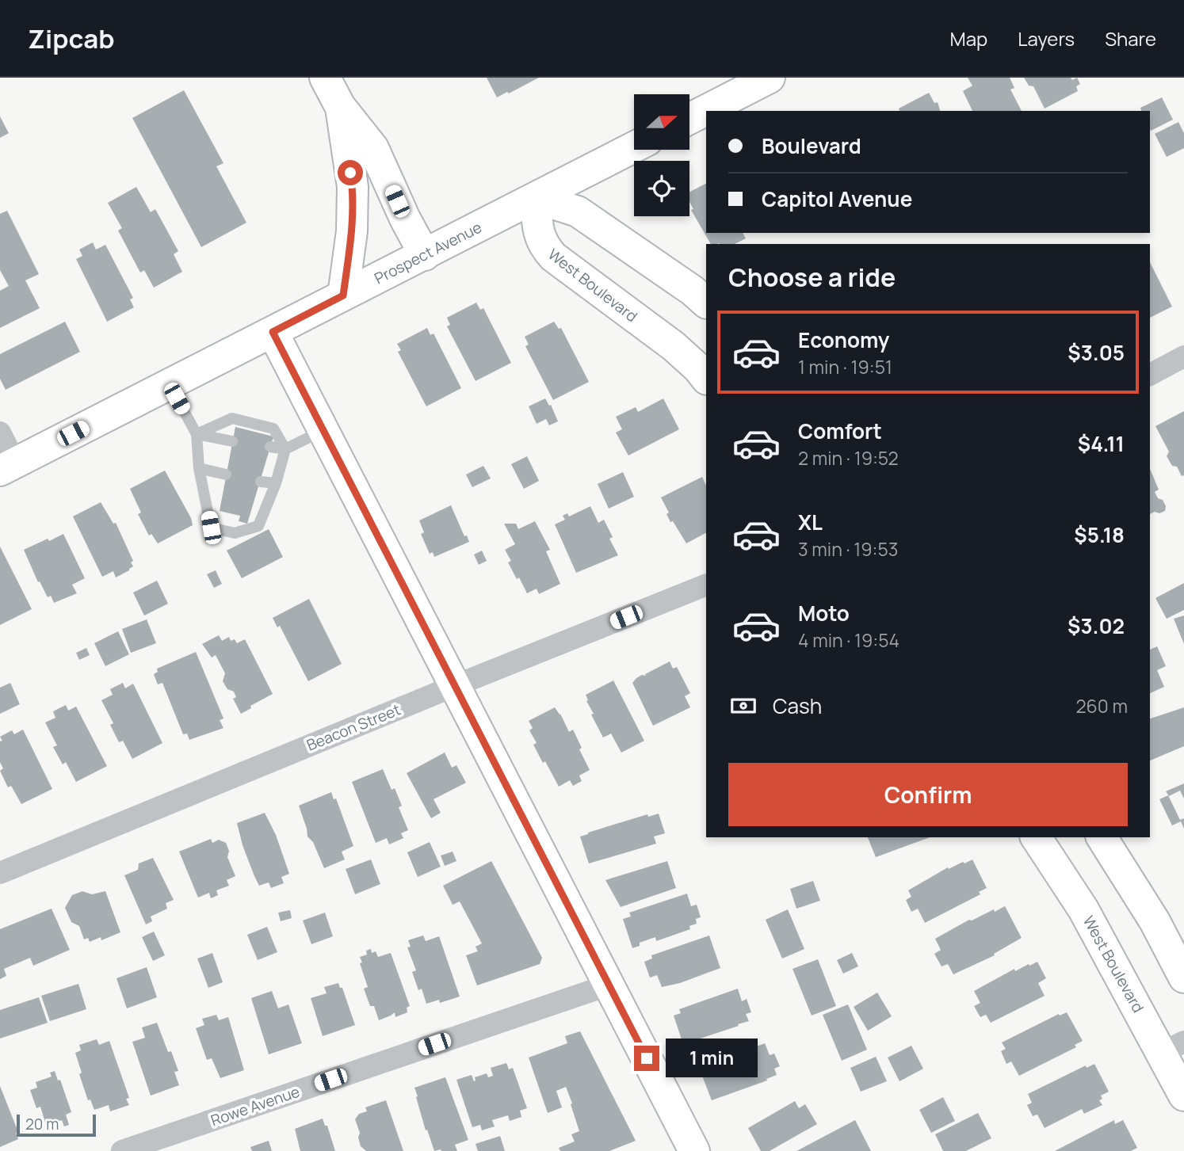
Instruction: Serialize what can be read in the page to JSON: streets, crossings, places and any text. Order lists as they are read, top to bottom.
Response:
{
  "streets": {
    "main road": ["Prospect Avenue", "West Boulevard"],
    "street": ["Beacon Street", "Rowe Avenue"]
  },
  "crossings": [
    ["Prospect Avenue", "West Boulevard"]
  ],
  "scale_bar": "20 m",
  "north": "right",
  "page": {
    "header": "Zipcab",
    "nav": ["Map", "Layers", "Share"],
    "banner": ["Boulevard", "Capitol Avenue"],
    "heading": "Choose a ride",
    "list": [
      {
        "name": "Economy",
        "note": "1 min · 19:51",
        "value": "$3.05"
      },
      {
        "name": "Comfort",
        "note": "2 min · 19:52",
        "value": "$4.11"
      },
      {
        "name": "XL",
        "note": "3 min · 19:53",
        "value": "$5.18"
      },
      {
        "name": "Moto",
        "note": "4 min · 19:54",
        "value": "$3.02"
      }
    ],
    "pay": ["Cash", "260 m"],
    "buttons": "Confirm",
    "bubble": "1 min",
    "scale": "20 m"
  }
}
